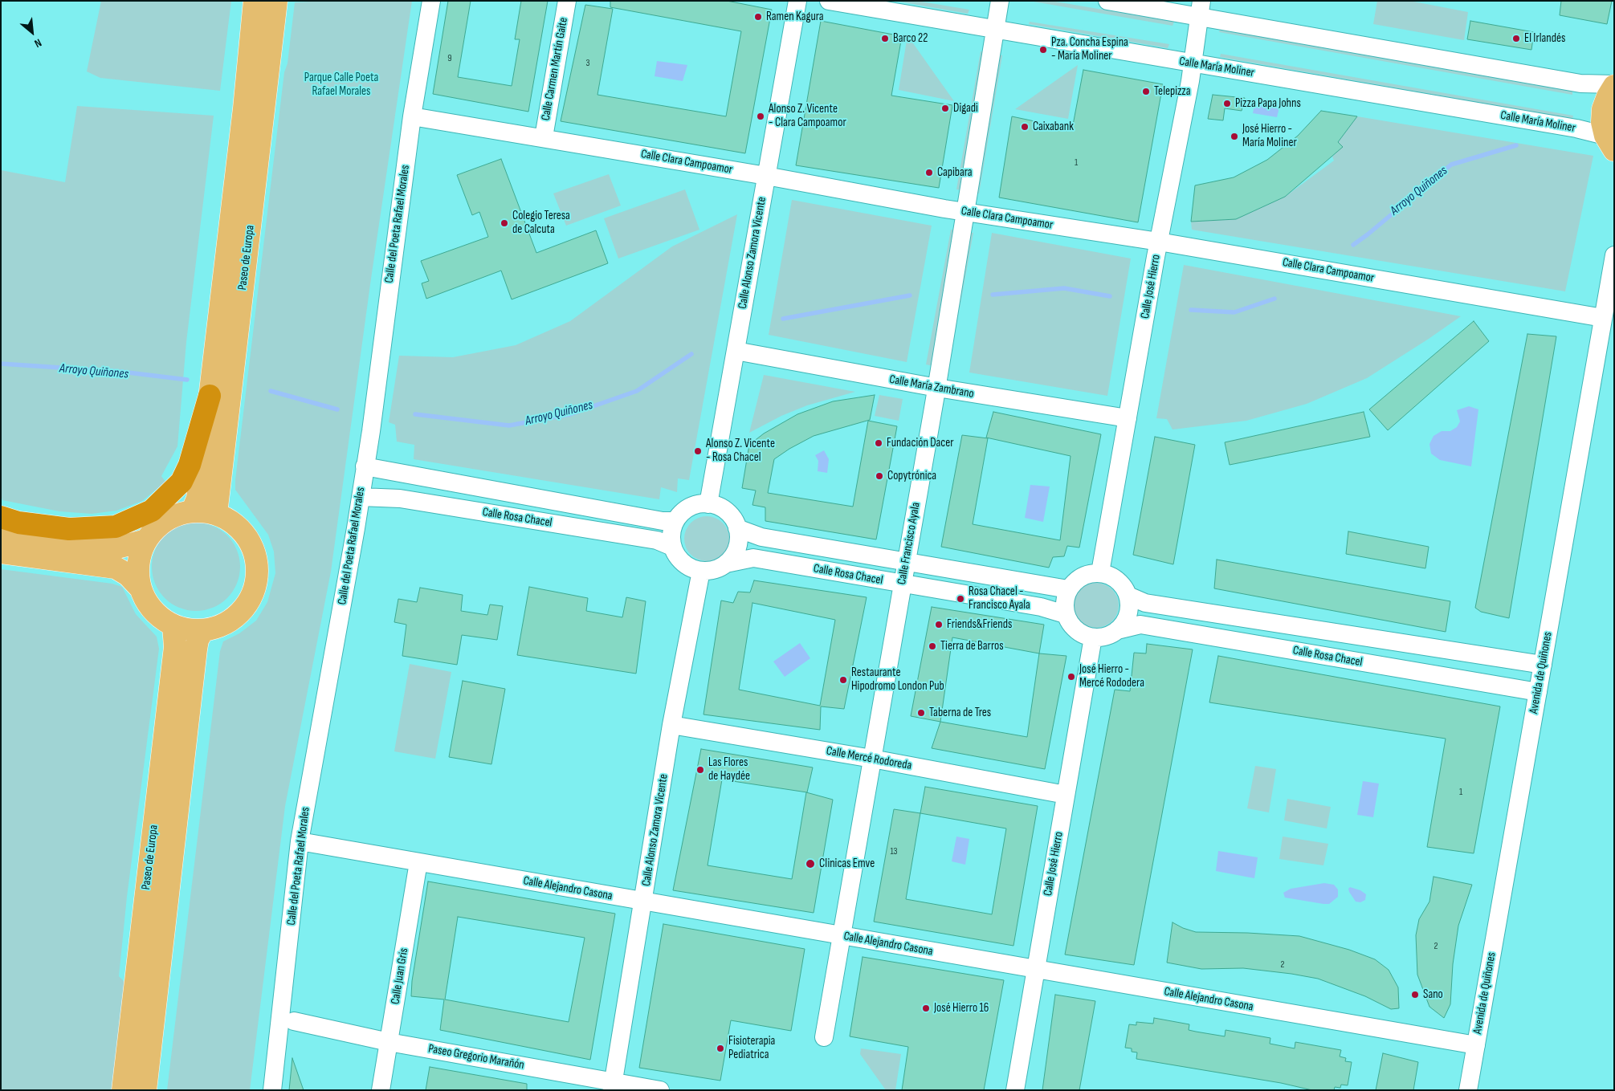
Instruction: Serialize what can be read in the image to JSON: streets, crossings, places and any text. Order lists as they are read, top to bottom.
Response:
{
  "streets": {
    "main road": ["Paseo de Europa"],
    "street": [
      "Calle María Moliner",
      "Calle Carmen Martín Gaite",
      "Calle Clara Campoamor",
      "Calle del Poeta Rafael Morales",
      "Calle Alonso Zamora Vicente",
      "Calle José Hierro",
      "Calle María Zambrano",
      "Calle Rosa Chacel",
      "Calle Francisco Ayala",
      "Avenida de Quiñones",
      "Calle Mercé Rodoreda",
      "Calle Alejandro Casona",
      "Calle Juan Gris",
      "Paseo Gregorio Marañón"
    ]
  },
  "crossings": [
    ["Calle María Moliner", "Calle José Hierro"],
    ["Calle María Moliner", "Calle Francisco Ayala"],
    ["Calle Carmen Martín Gaite", "Calle Clara Campoamor"],
    ["Calle Clara Campoamor", "Calle del Poeta Rafael Morales"],
    ["Calle Clara Campoamor", "Calle Alonso Zamora Vicente"],
    ["Calle Clara Campoamor", "Calle José Hierro"],
    ["Calle Clara Campoamor", "Calle Francisco Ayala"],
    ["Calle Clara Campoamor", "Avenida de Quiñones"],
    ["Calle del Poeta Rafael Morales", "Calle Rosa Chacel"],
    ["Calle del Poeta Rafael Morales", "Calle Alejandro Casona"],
    ["Calle Alonso Zamora Vicente", "Calle María Zambrano"],
    ["Calle Alonso Zamora Vicente", "Calle Rosa Chacel"],
    ["Calle Alonso Zamora Vicente", "Calle Mercé Rodoreda"],
    ["Calle Alonso Zamora Vicente", "Calle Alejandro Casona"],
    ["Calle Alonso Zamora Vicente", "Paseo Gregorio Marañón"],
    ["Calle José Hierro", "Calle María Zambrano"],
    ["Calle José Hierro", "Calle Rosa Chacel"],
    ["Calle José Hierro", "Calle Mercé Rodoreda"],
    ["Calle José Hierro", "Calle Alejandro Casona"],
    ["Calle María Zambrano", "Calle Francisco Ayala"],
    ["Calle Rosa Chacel", "Calle Francisco Ayala"],
    ["Calle Rosa Chacel", "Avenida de Quiñones"],
    ["Calle Francisco Ayala", "Calle Mercé Rodoreda"],
    ["Calle Francisco Ayala", "Calle Alejandro Casona"],
    ["Avenida de Quiñones", "Calle Alejandro Casona"],
    ["Calle Alejandro Casona", "Calle Juan Gris"],
    ["Calle Juan Gris", "Paseo Gregorio Marañón"]
  ],
  "water": ["Arroyo Quiñones"],
  "parks": ["Parque Calle Poeta Rafael Morales"],
  "places": [
    "Ramen Kagura",
    "Barco 22",
    "El Irlandés",
    "Pza. Concha Espina - María Moliner",
    "Telepizza",
    "Pizza Papa Johns",
    "Digadi",
    "Alonso Z. Vicente - Clara Campoamor",
    "Caixabank",
    "José Hierro - María Moliner",
    "Capibara",
    "Colegio Teresa de Calcuta",
    "Fundación Dacer",
    "Alonso Z. Vicente - Rosa Chacel",
    "Copytrónica",
    "Rosa Chacel - Francisco Ayala",
    "Friends&Friends",
    "Tierra de Barros",
    "José Hierro - Mercé Rododera",
    "Restaurante Hipodromo London Pub",
    "Taberna de Tres",
    "Las Flores de Haydée",
    "Clinicas Emve",
    "Sano",
    "José Hierro 16",
    "Fisioterapia Pediatrica"
  ],
  "house_numbers": [
    "9",
    "3",
    "1",
    "1",
    "13",
    "2",
    "2"
  ],
  "north": "bottom right"
}
